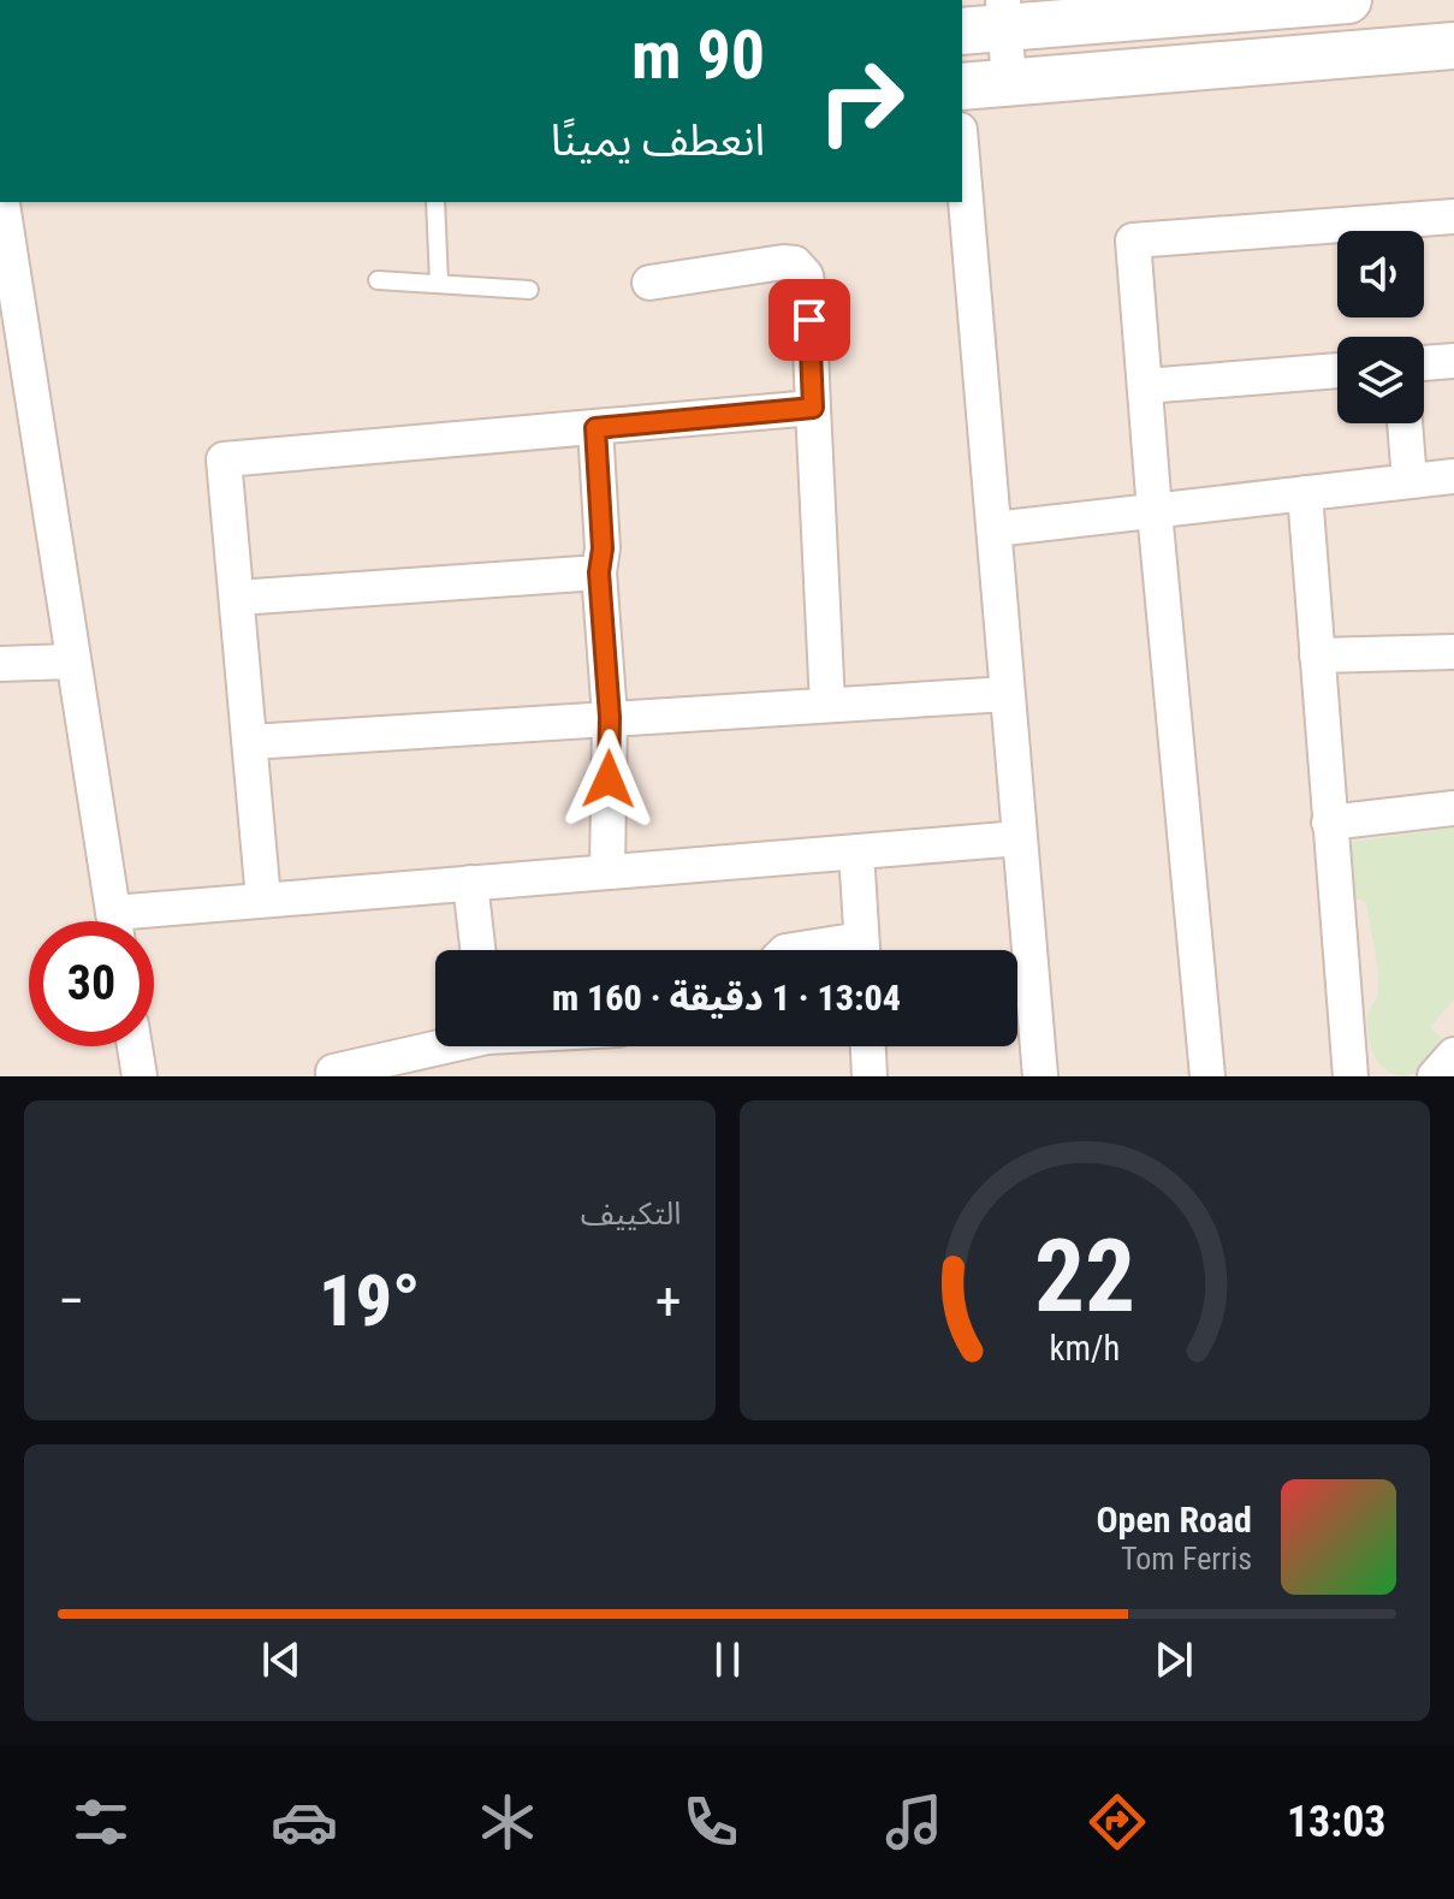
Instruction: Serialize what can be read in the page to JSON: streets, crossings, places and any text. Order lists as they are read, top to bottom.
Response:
{
  "page": {
    "turn": ["90 m", "انعطف يمينًا"],
    "limit": "30",
    "trip": "13:04 · 1 دقيقة · 160 m",
    "tile": "التكييف",
    "heat": ["−", "19°", "+"],
    "song": ["Open Road", "Tom Ferris"],
    "tabs": "13:03",
    "gauge": ["22", "km/h"]
  }
}
